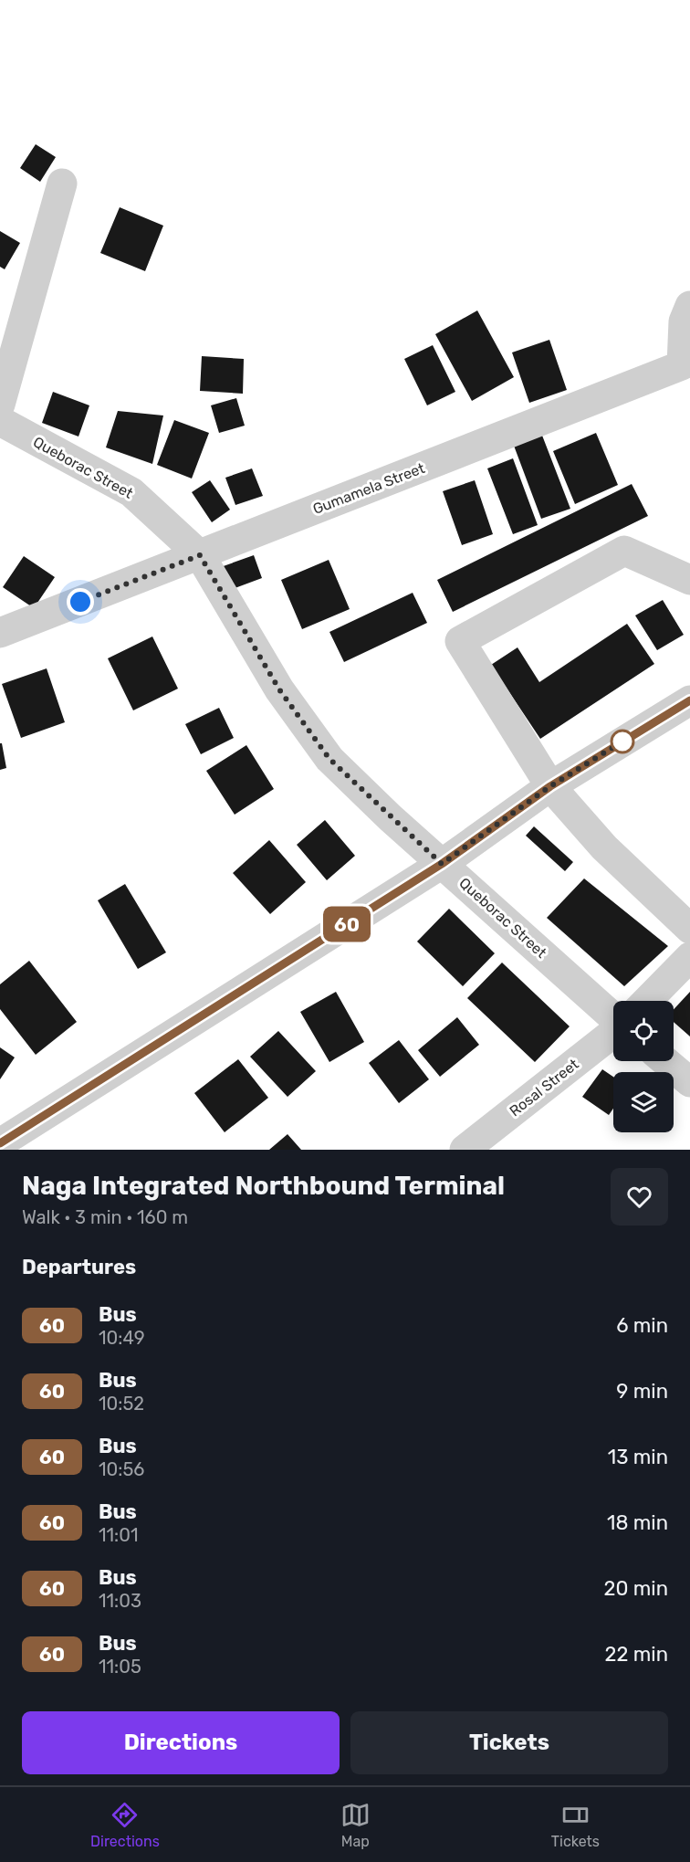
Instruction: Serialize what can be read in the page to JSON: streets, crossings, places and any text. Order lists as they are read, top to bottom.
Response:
{
  "streets": {
    "street": ["Queborac Street", "Gumamela Street", "Rosal Street"]
  },
  "crossings": [
    ["Queborac Street", "Gumamela Street"]
  ],
  "lines": ["bus line 60"],
  "page": {
    "on_map": "60",
    "heading": [
      ["Naga Integrated Northbound Terminal", "Walk · 3 min · 160 m"],
      "Departures"
    ],
    "list": [
      {
        "mark": "60",
        "name": "Bus",
        "note": "10:49",
        "value": "6 min"
      },
      {
        "mark": "60",
        "name": "Bus",
        "note": "10:52",
        "value": "9 min"
      },
      {
        "mark": "60",
        "name": "Bus",
        "note": "10:56",
        "value": "13 min"
      },
      {
        "mark": "60",
        "name": "Bus",
        "note": "11:01",
        "value": "18 min"
      },
      {
        "mark": "60",
        "name": "Bus",
        "note": "11:03",
        "value": "20 min"
      },
      {
        "mark": "60",
        "name": "Bus",
        "note": "11:05",
        "value": "22 min"
      }
    ],
    "buttons": ["Directions", "Tickets"],
    "tabs": ["Directions", "Map", "Tickets"]
  }
}
